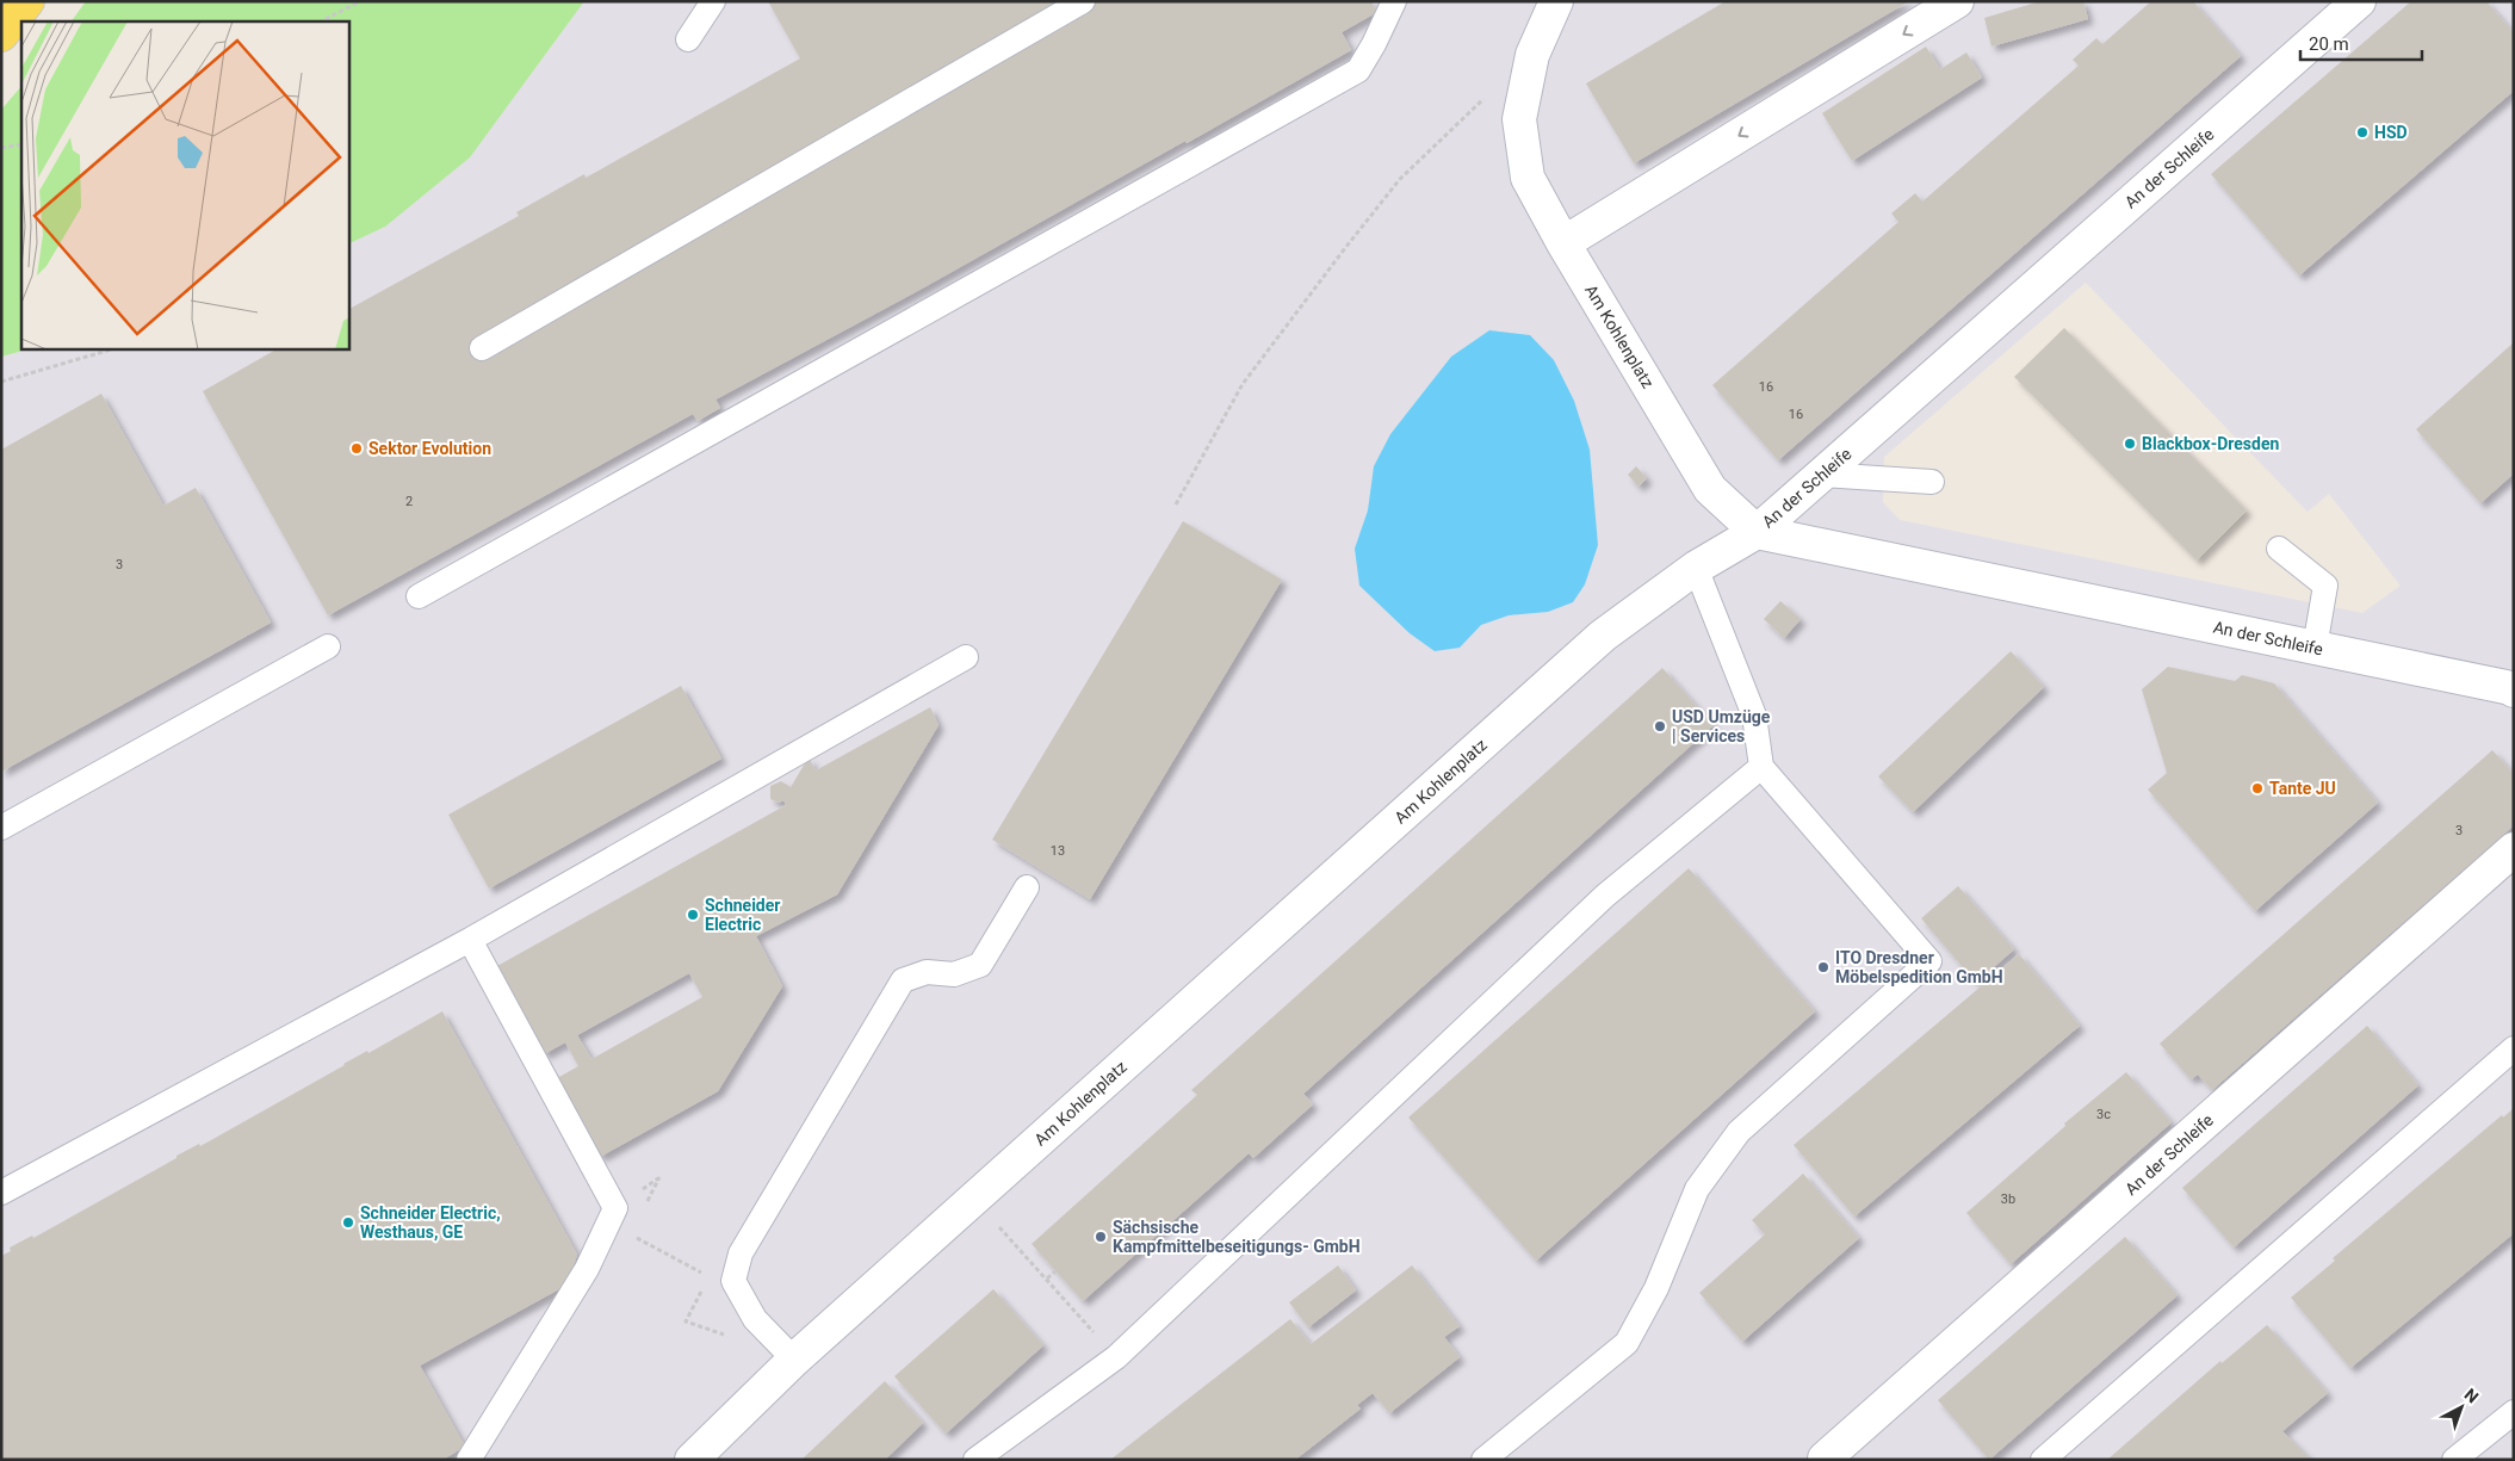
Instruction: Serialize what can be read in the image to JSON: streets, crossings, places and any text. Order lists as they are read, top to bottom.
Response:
{
  "streets": {
    "street": ["An der Schleife", "Am Kohlenplatz"]
  },
  "crossings": [
    ["An der Schleife", "Am Kohlenplatz"]
  ],
  "places": [
    "HSD",
    "Blackbox-Dresden",
    "Sektor Evolution",
    "USD Umzüge | Services",
    "Tante JU",
    "Schneider Electric",
    "ITO Dresdner Möbelspedition GmbH",
    "Schneider Electric, Westhaus, GE",
    "Sächsische Kampfmittelbeseitigungs- GmbH"
  ],
  "house_numbers": [
    "16",
    "16",
    "2",
    "3",
    "3",
    "13",
    "3c",
    "3b"
  ],
  "scale_bar": "20 m",
  "north": "top right"
}
